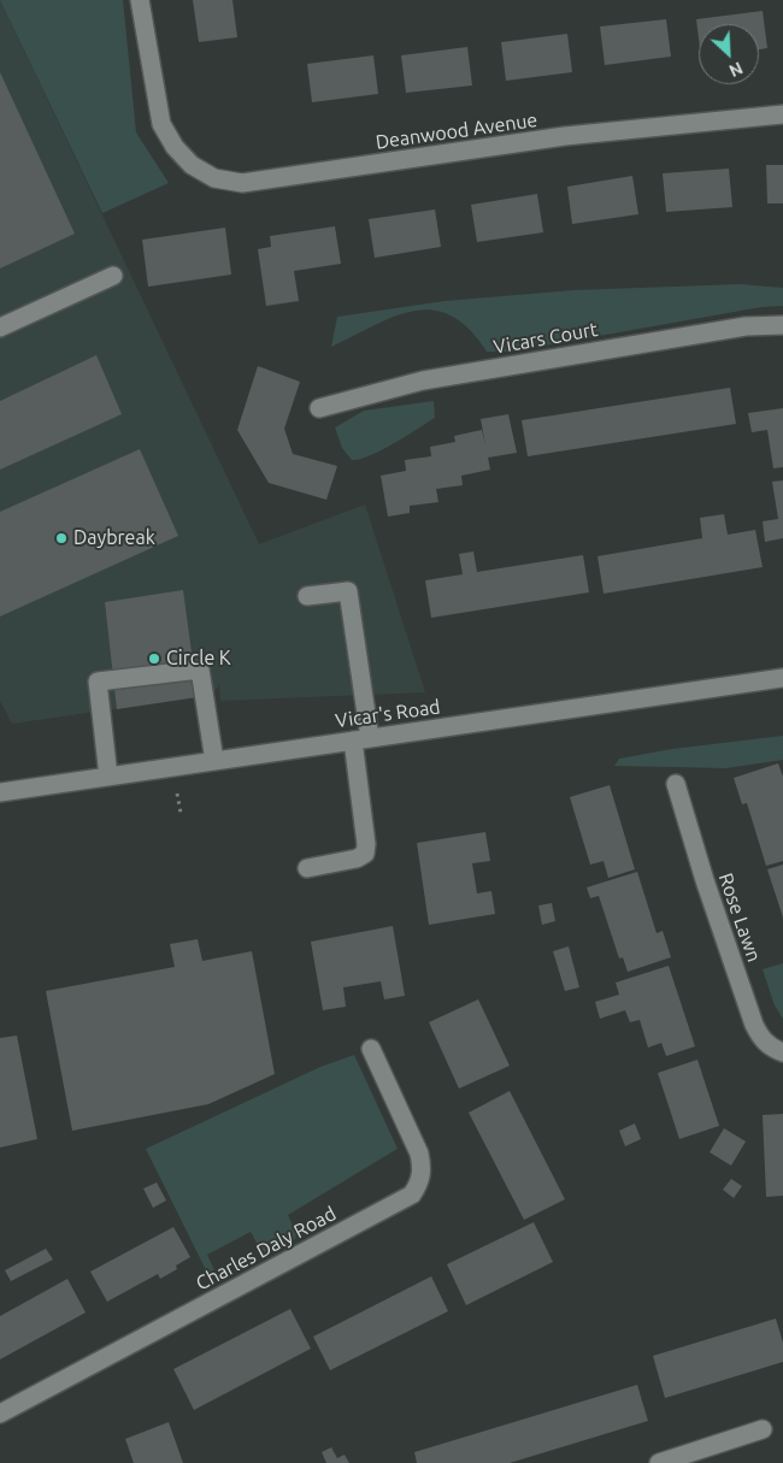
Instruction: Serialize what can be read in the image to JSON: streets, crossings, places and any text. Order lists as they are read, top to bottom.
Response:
{
  "streets": {
    "street": [
      "Deanwood Avenue",
      "Vicars Court",
      "Vicar's Road",
      "Rose Lawn",
      "Charles Daly Road"
    ]
  },
  "places": ["Daybreak", "Circle K"],
  "north": "bottom right"
}
